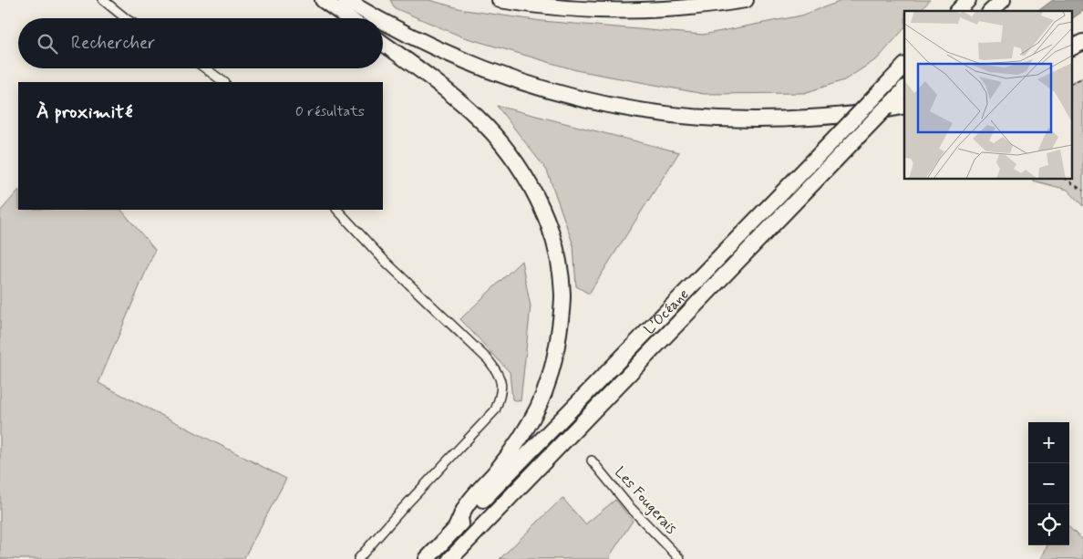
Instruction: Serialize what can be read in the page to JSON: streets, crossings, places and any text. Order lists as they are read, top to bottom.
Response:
{
  "streets": {
    "highway": ["L’Océane"],
    "street": ["Les Fougerais"]
  },
  "page": {
    "search": "Rechercher",
    "heading": ["À proximité", "0 résultats"],
    "map_buttons": ["+", "−"]
  }
}
